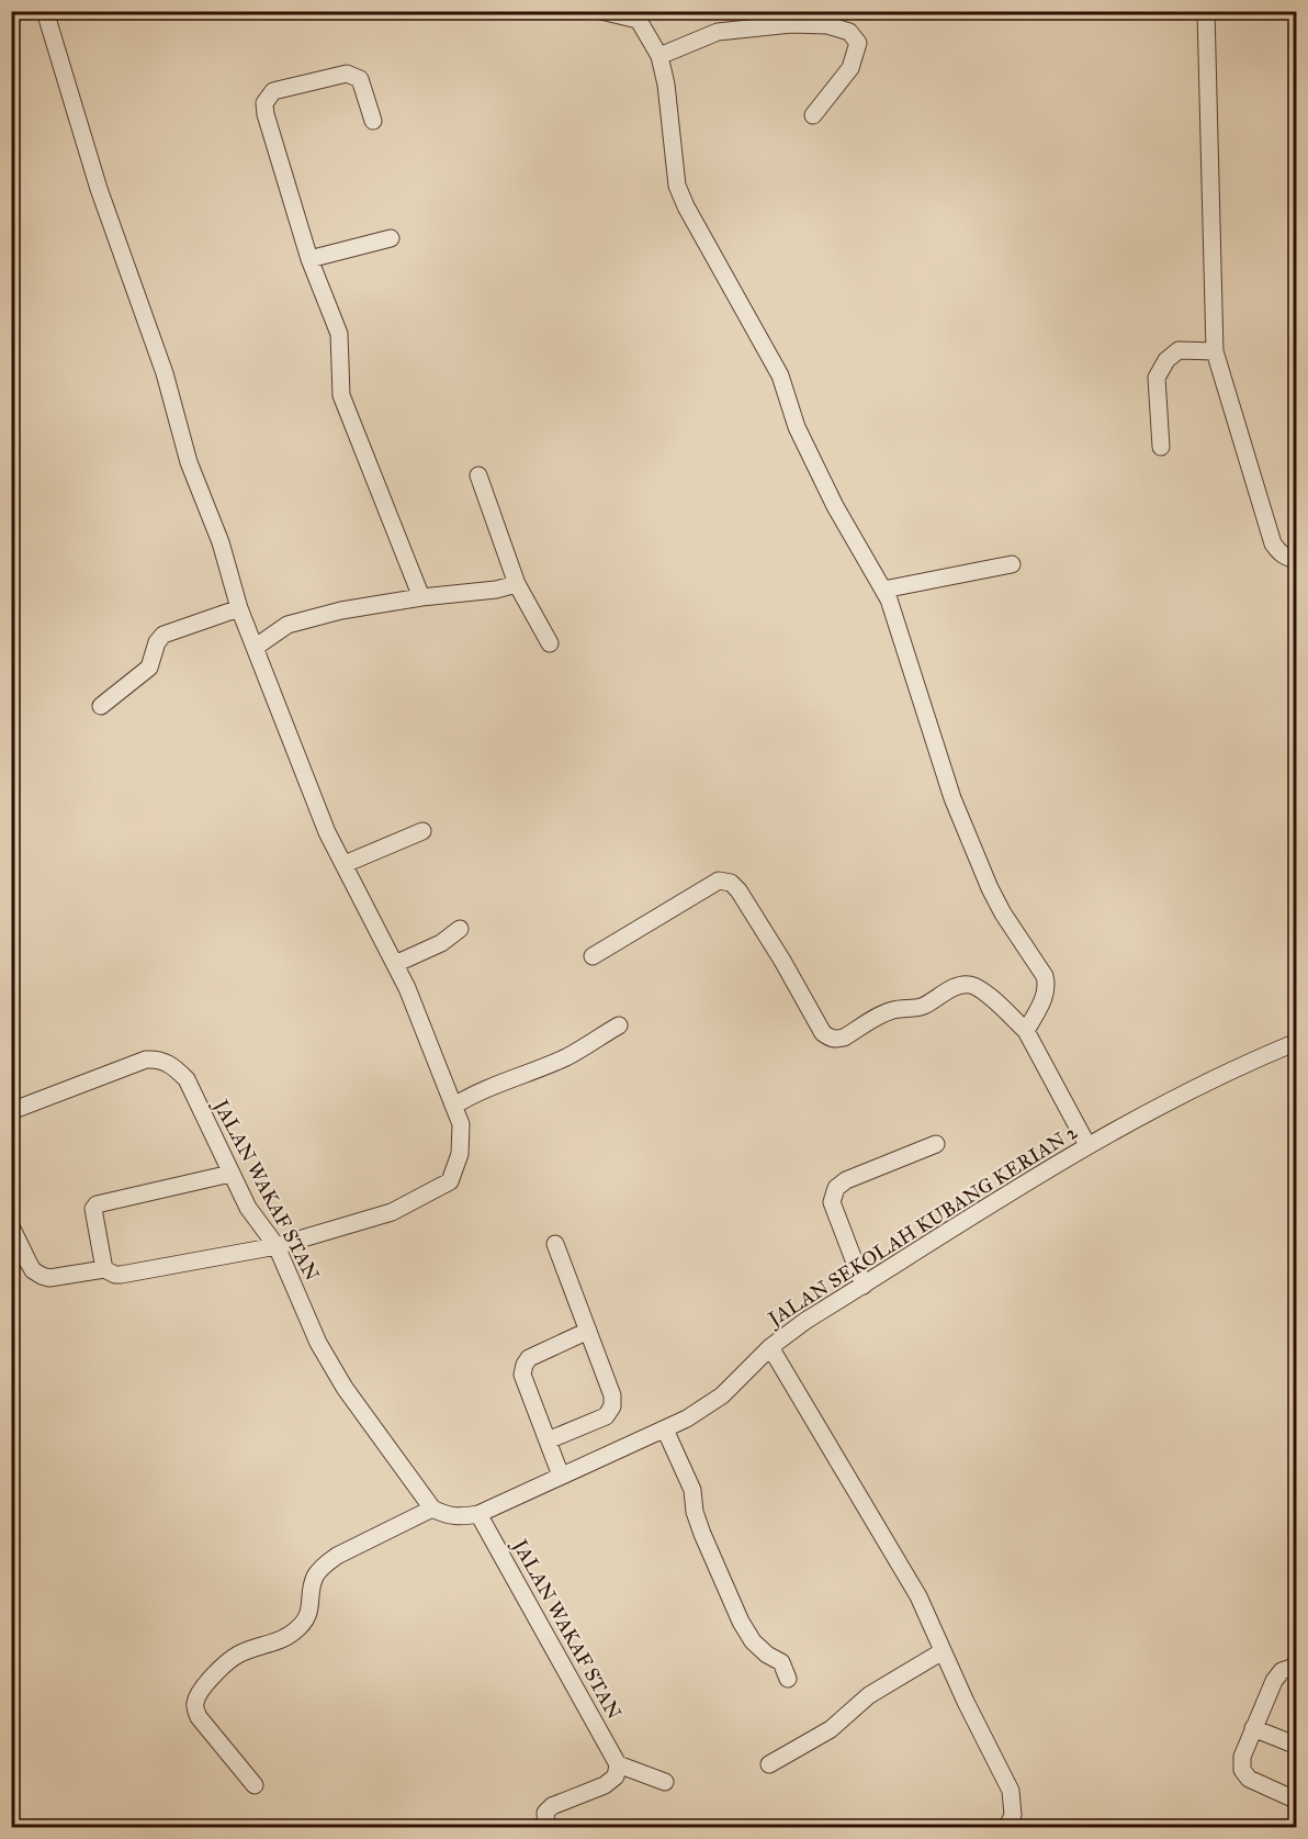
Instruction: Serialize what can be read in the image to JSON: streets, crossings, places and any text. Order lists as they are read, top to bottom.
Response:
{
  "streets": {
    "street": ["JALAN WAKAF STAN", "JALAN SEKOLAH KUBANG KERIAN 2"]
  },
  "crossings": [
    ["JALAN WAKAF STAN", "JALAN SEKOLAH KUBANG KERIAN 2"]
  ]
}
